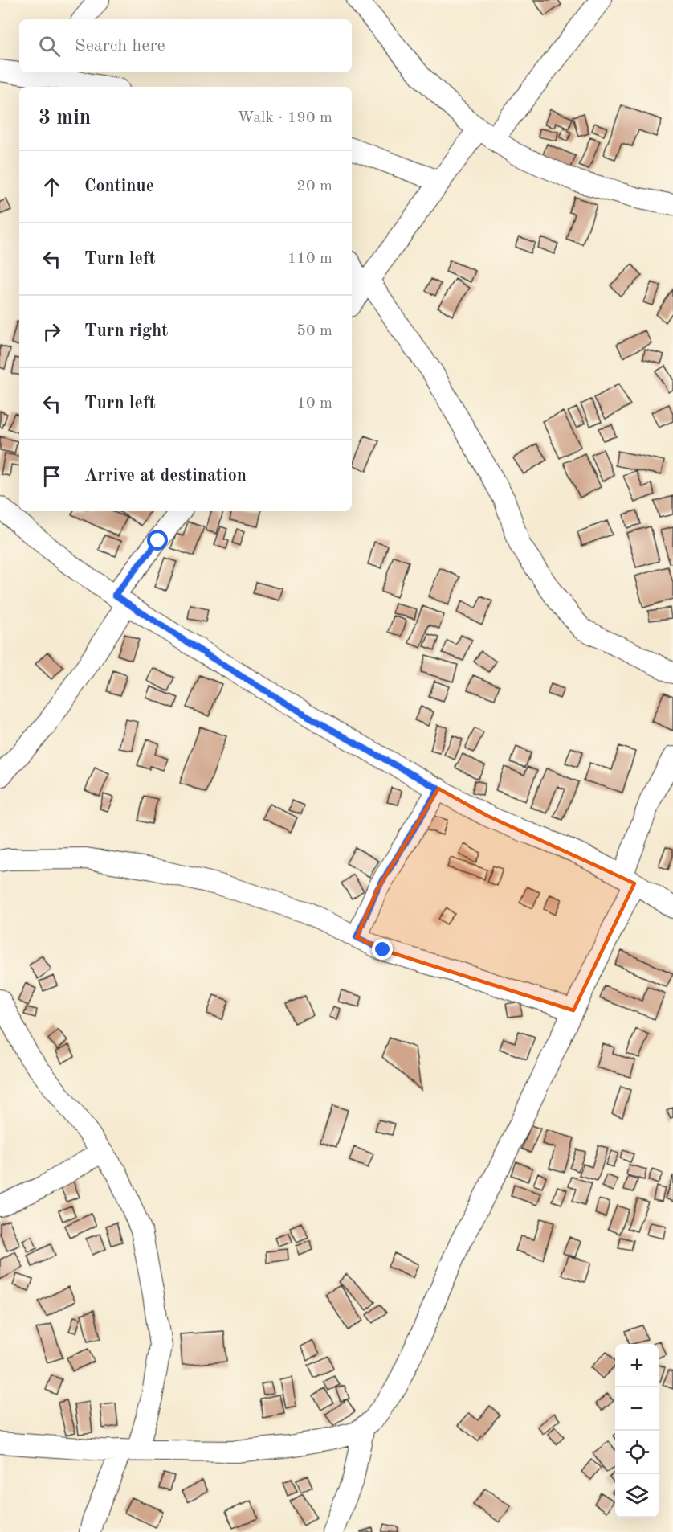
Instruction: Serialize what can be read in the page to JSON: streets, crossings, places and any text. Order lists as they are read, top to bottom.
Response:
{
  "page": {
    "search": "Search here",
    "heading": ["3 min", "Walk · 190 m"],
    "list": [
      ["Continue", "20 m"],
      ["Turn left", "110 m"],
      ["Turn right", "50 m"],
      ["Turn left", "10 m"],
      "Arrive at destination"
    ],
    "map_buttons": ["+", "−"]
  }
}
